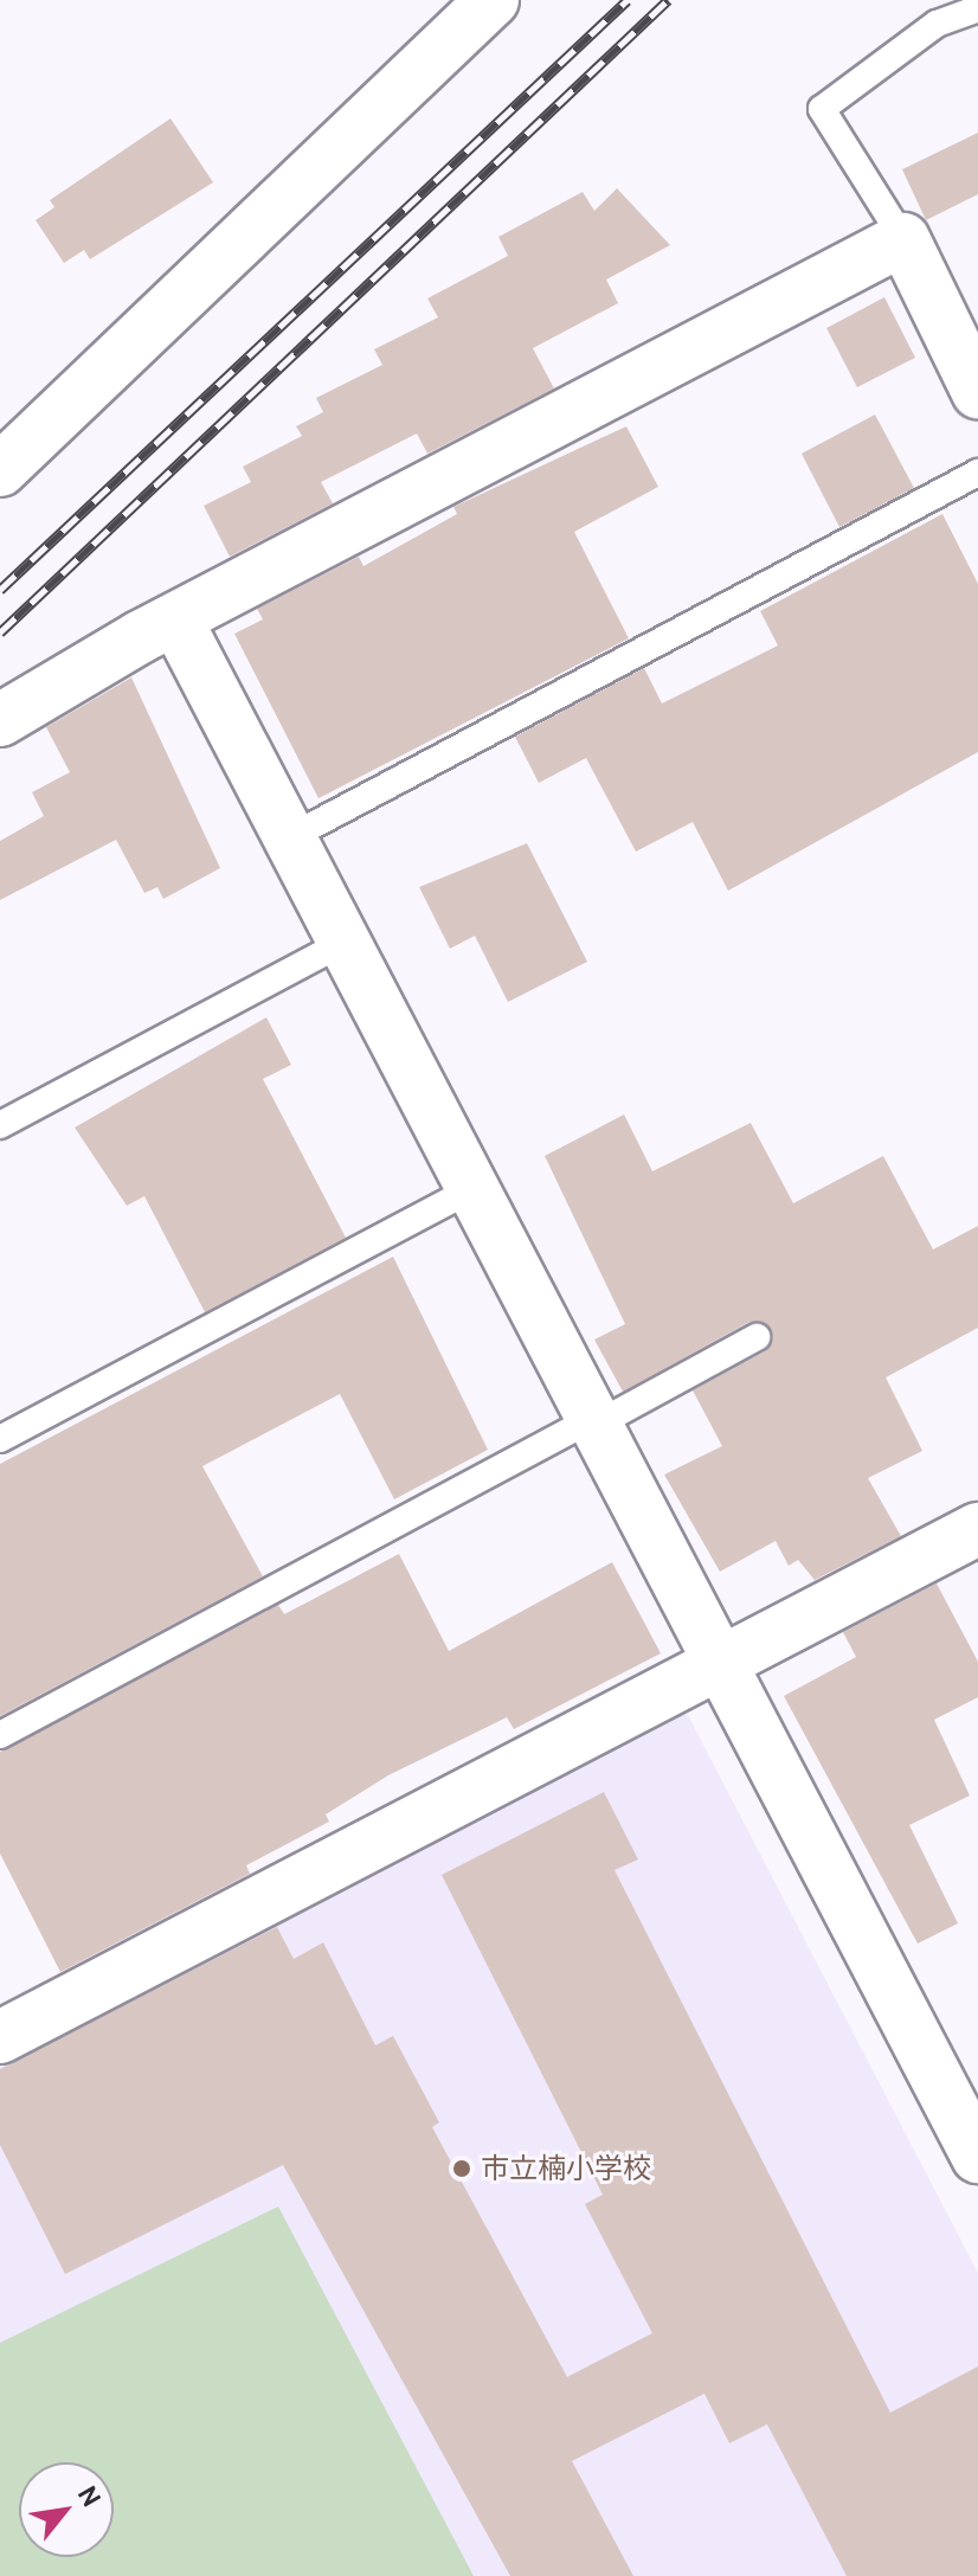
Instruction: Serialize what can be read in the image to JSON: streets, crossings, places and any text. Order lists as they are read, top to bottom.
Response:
{
  "places": ["市立楠小学校"],
  "north": "top right"
}
